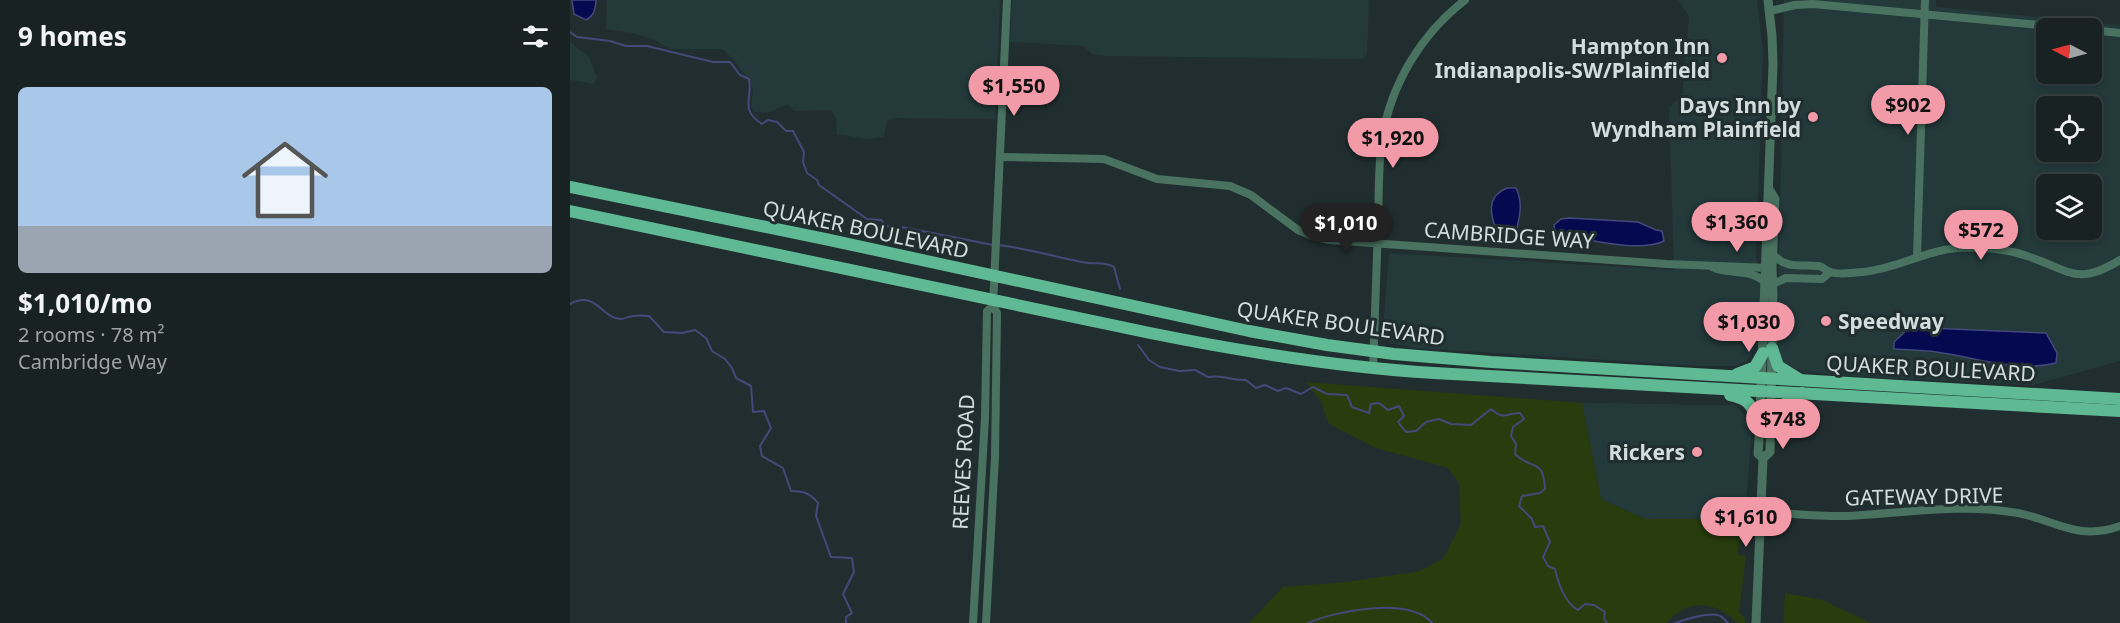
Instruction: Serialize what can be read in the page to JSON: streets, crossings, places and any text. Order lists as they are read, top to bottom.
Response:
{
  "streets": {
    "main road": ["QUAKER BOULEVARD"],
    "street": ["CAMBRIDGE WAY", "REEVES ROAD", "GATEWAY DRIVE"]
  },
  "crossings": [
    ["QUAKER BOULEVARD", "REEVES ROAD"],
    ["CAMBRIDGE WAY", "REEVES ROAD"]
  ],
  "places": [
    "Hampton Inn Indianapolis-SW/Plainfield",
    "Days Inn by Wyndham Plainfield",
    "Speedway",
    "Rickers"
  ],
  "north": "left",
  "page": {
    "heading": "9 homes",
    "price": [
      "$1,550",
      "$902",
      "$1,920",
      "$1,360",
      "$1,010",
      "$572",
      "$1,030",
      "$748",
      "$1,610"
    ],
    "list": [
      {
        "name": "$1,010/mo",
        "note": "2 rooms · 78 m² · Cambridge Way"
      }
    ]
  }
}
